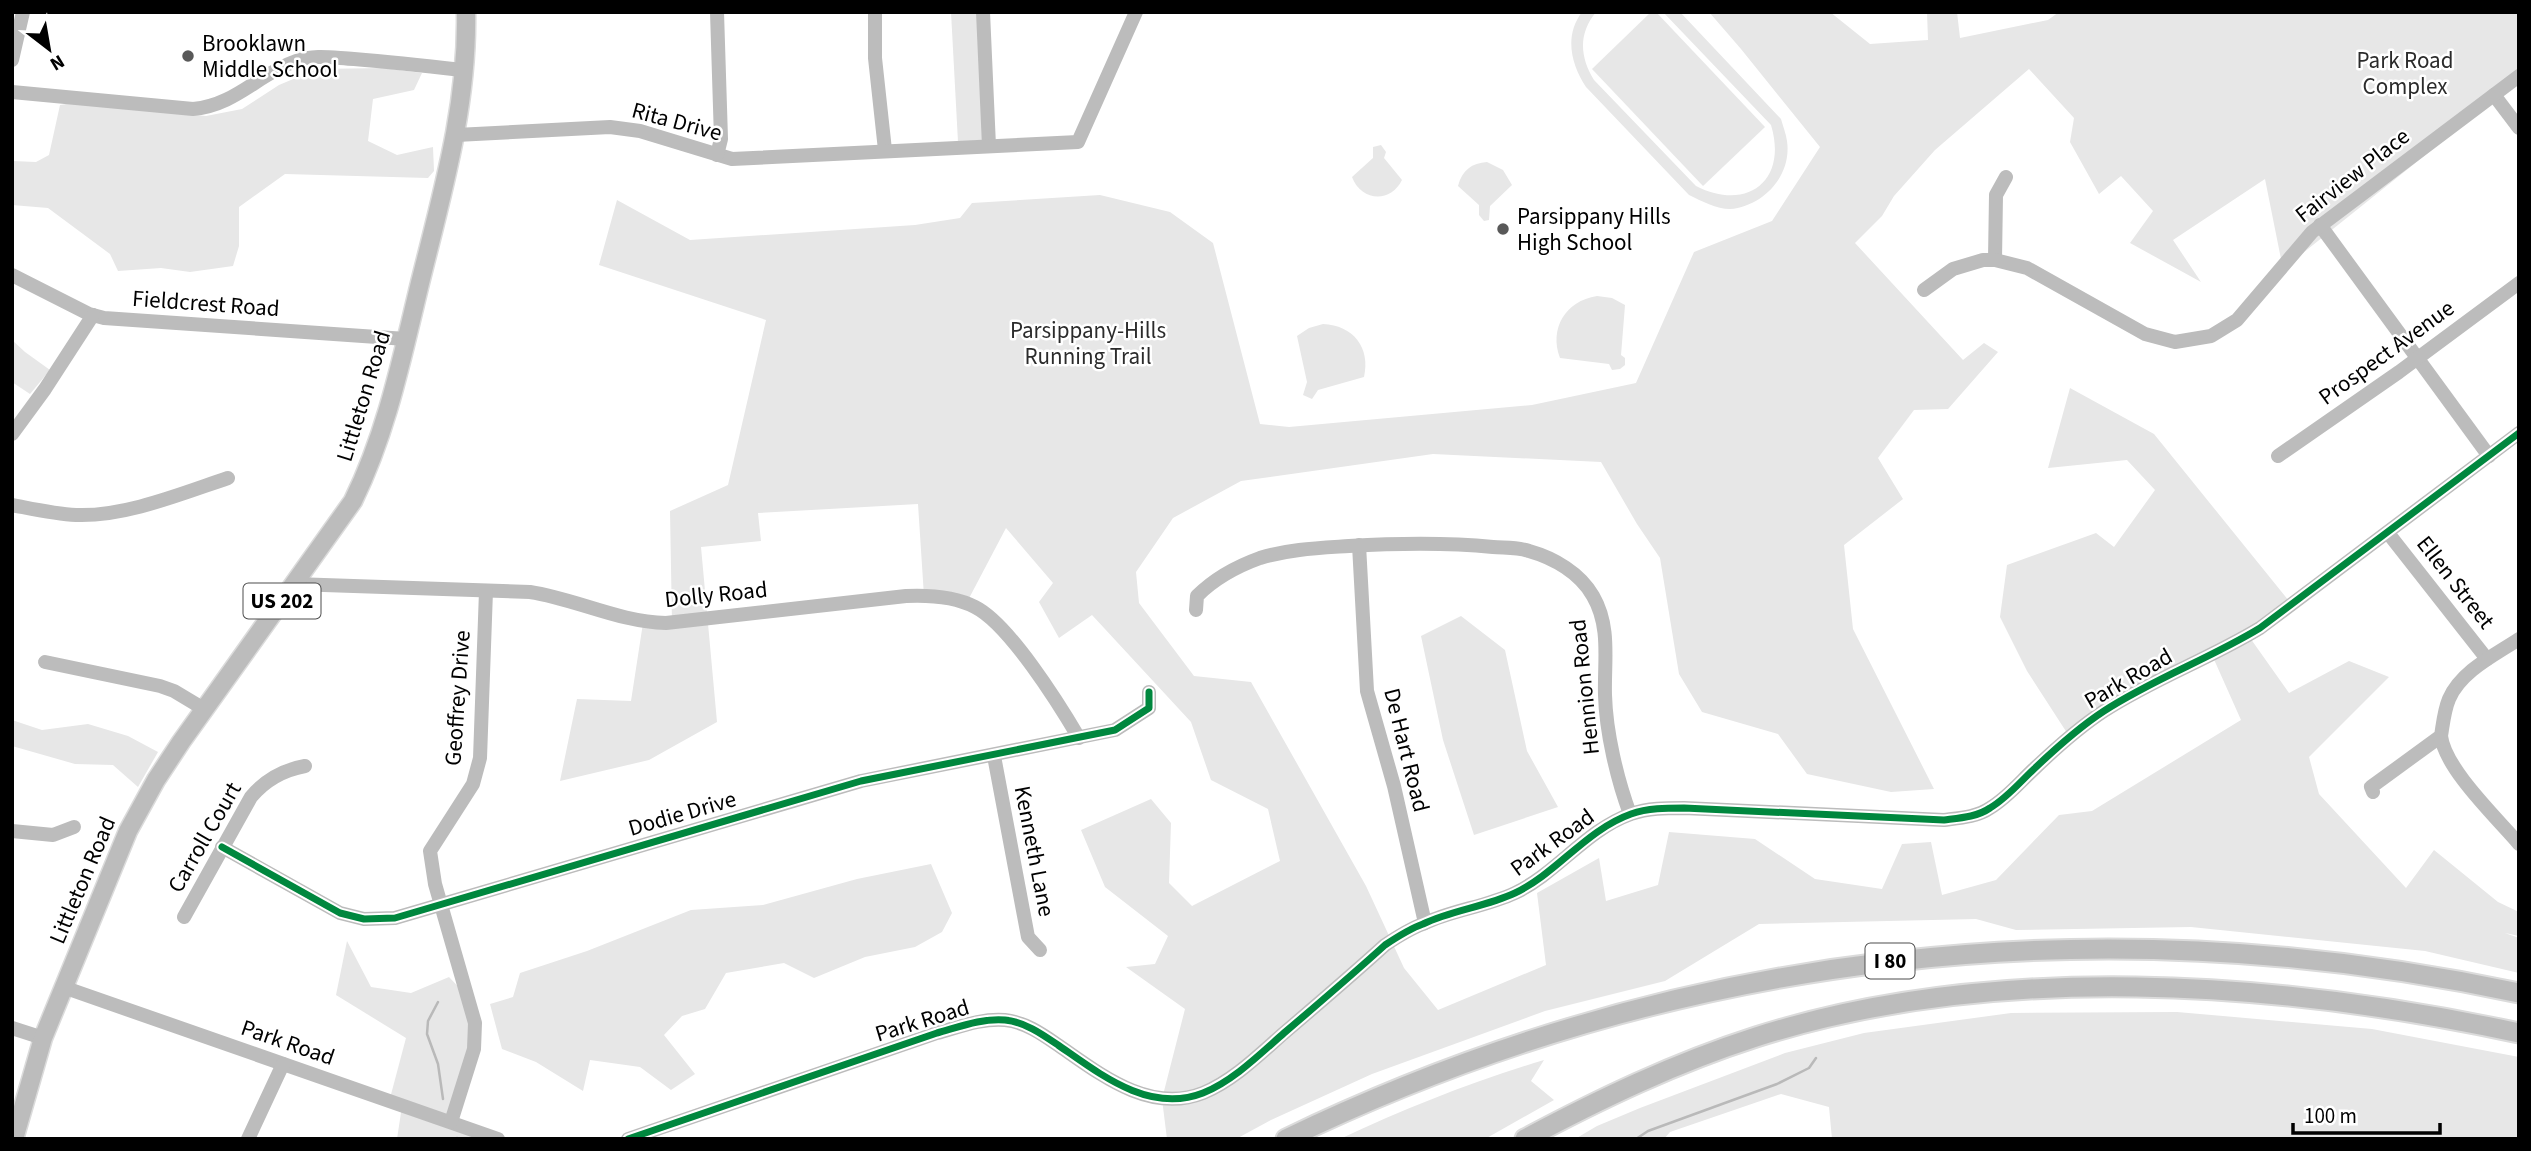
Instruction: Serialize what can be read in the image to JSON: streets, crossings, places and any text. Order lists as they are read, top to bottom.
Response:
{
  "streets": {
    "highway": ["I 80"],
    "main road": ["Littleton Road", "US 202"],
    "street": [
      "Rita Drive",
      "Fairview Place",
      "Fieldcrest Road",
      "Prospect Avenue",
      "Ellen Street",
      "Dolly Road",
      "Park Road",
      "Hennion Road",
      "Geoffrey Drive",
      "De Hart Road",
      "Dodie Drive",
      "Carroll Court",
      "Kenneth Lane"
    ]
  },
  "crossings": [
    ["Rita Drive", "Littleton Road"],
    ["Fieldcrest Road", "Littleton Road"],
    ["Littleton Road", "Dolly Road"],
    ["Littleton Road", "Park Road"],
    ["Ellen Street", "Park Road"],
    ["Dolly Road", "Geoffrey Drive"],
    ["Dolly Road", "Dodie Drive"],
    ["Park Road", "Hennion Road"],
    ["Park Road", "Geoffrey Drive"],
    ["Park Road", "De Hart Road"],
    ["Hennion Road", "De Hart Road"],
    ["Geoffrey Drive", "Dodie Drive"],
    ["Dodie Drive", "Carroll Court"],
    ["Dodie Drive", "Kenneth Lane"]
  ],
  "parks": ["Park Road Complex", "Parsippany-Hills Running Trail"],
  "places": ["Brooklawn Middle School", "Parsippany Hills High School"],
  "scale_bar": "100 m",
  "north": "bottom right"
}
